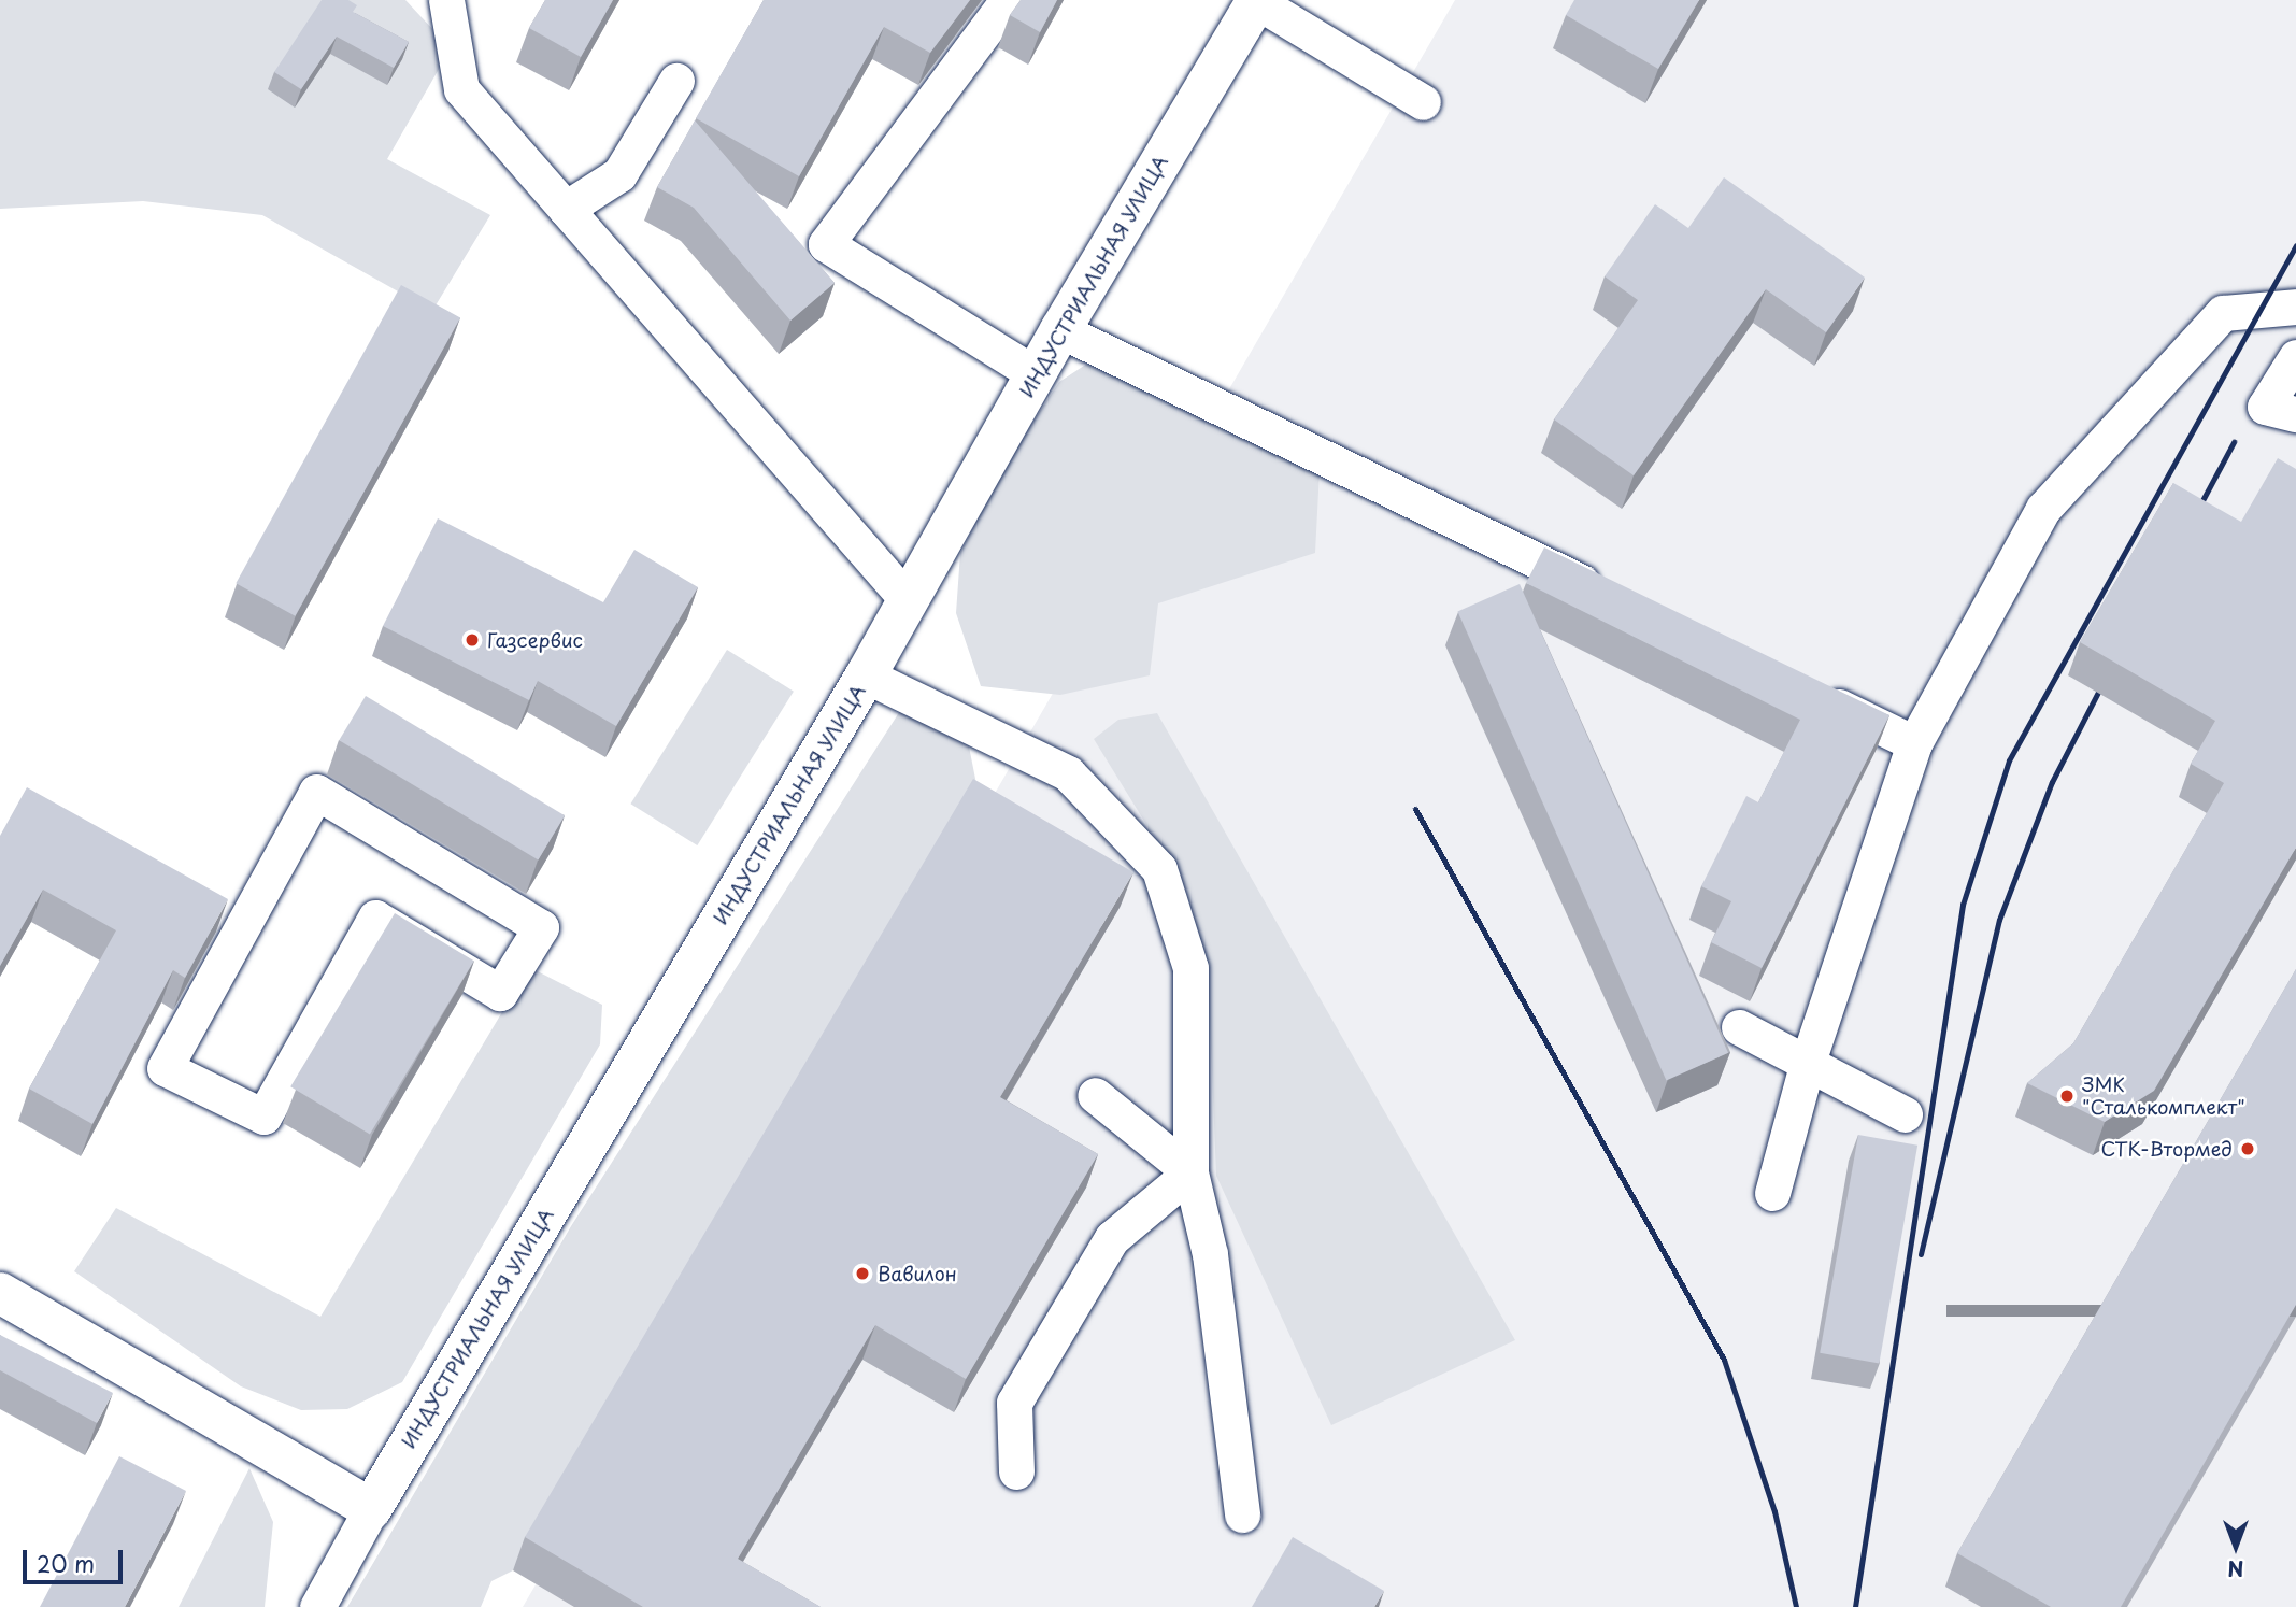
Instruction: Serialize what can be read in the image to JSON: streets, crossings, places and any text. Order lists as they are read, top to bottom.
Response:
{
  "streets": {
    "main road": ["ИНДУСТРИАЛЬНАЯ УЛИЦА"]
  },
  "places": [
    "Газсервис",
    "ЗМК \"Сталькомплект\"",
    "СТК-Втормед",
    "Вавилон"
  ],
  "scale_bar": "20 m",
  "north": "bottom"
}
